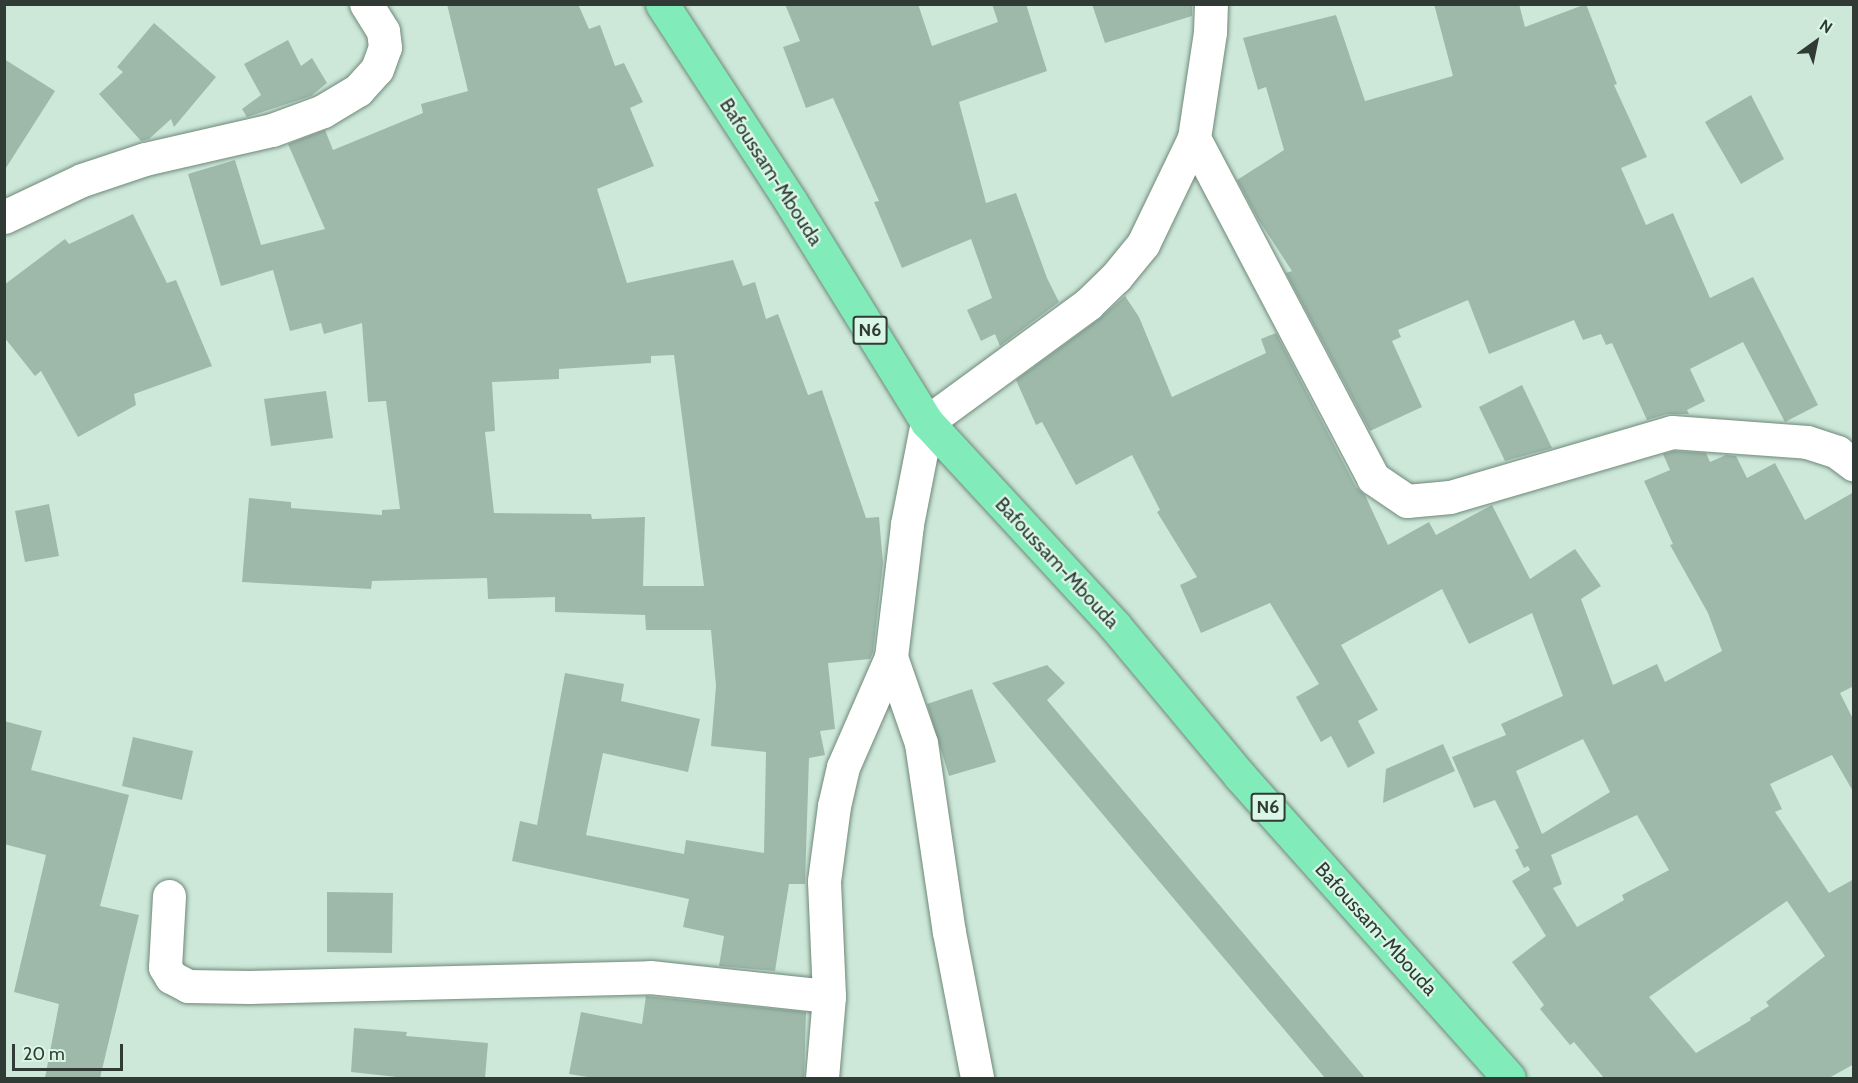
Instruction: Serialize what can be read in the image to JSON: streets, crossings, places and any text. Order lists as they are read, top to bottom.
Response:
{
  "streets": {
    "highway": ["Bafoussam-Mbouda", "N6"]
  },
  "scale_bar": "20 m",
  "north": "top right"
}
